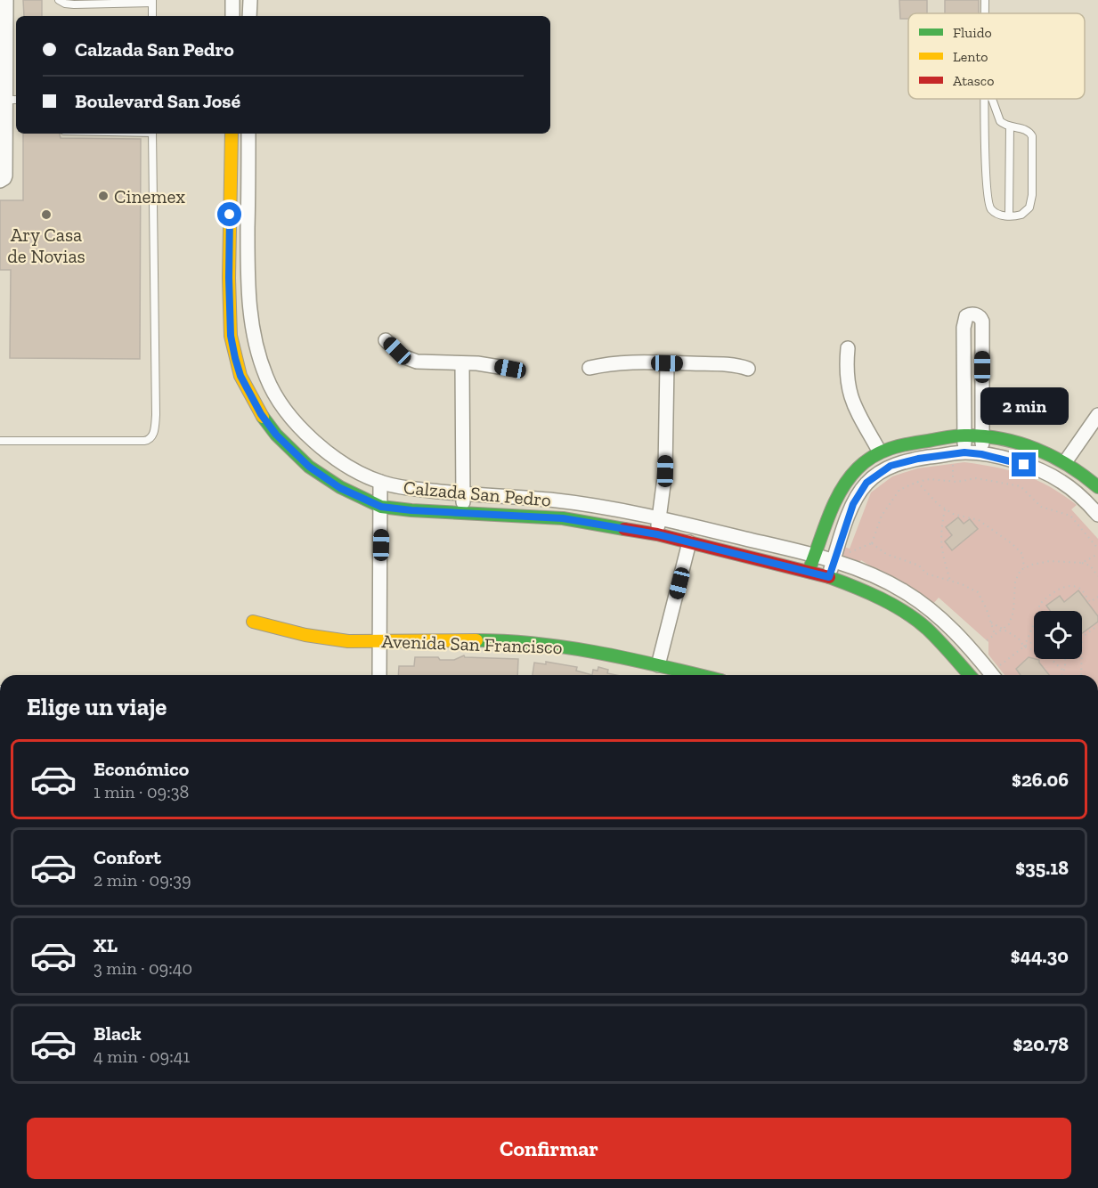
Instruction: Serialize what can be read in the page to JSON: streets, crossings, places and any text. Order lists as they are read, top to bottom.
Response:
{
  "streets": {
    "street": ["Calzada San Pedro", "Avenida San Francisco"]
  },
  "places": ["Cinemex", "Ary Casa de Novias"],
  "legend": ["Fluido", "Lento", "Atasco"],
  "page": {
    "banner": ["Calzada San Pedro", "Boulevard San José"],
    "bubble": "2 min",
    "heading": "Elige un viaje",
    "list": [
      {
        "name": "Económico",
        "note": "1 min · 09:38",
        "value": "$26.06"
      },
      {
        "name": "Confort",
        "note": "2 min · 09:39",
        "value": "$35.18"
      },
      {
        "name": "XL",
        "note": "3 min · 09:40",
        "value": "$44.30"
      },
      {
        "name": "Black",
        "note": "4 min · 09:41",
        "value": "$20.78"
      }
    ],
    "buttons": "Confirmar"
  }
}
